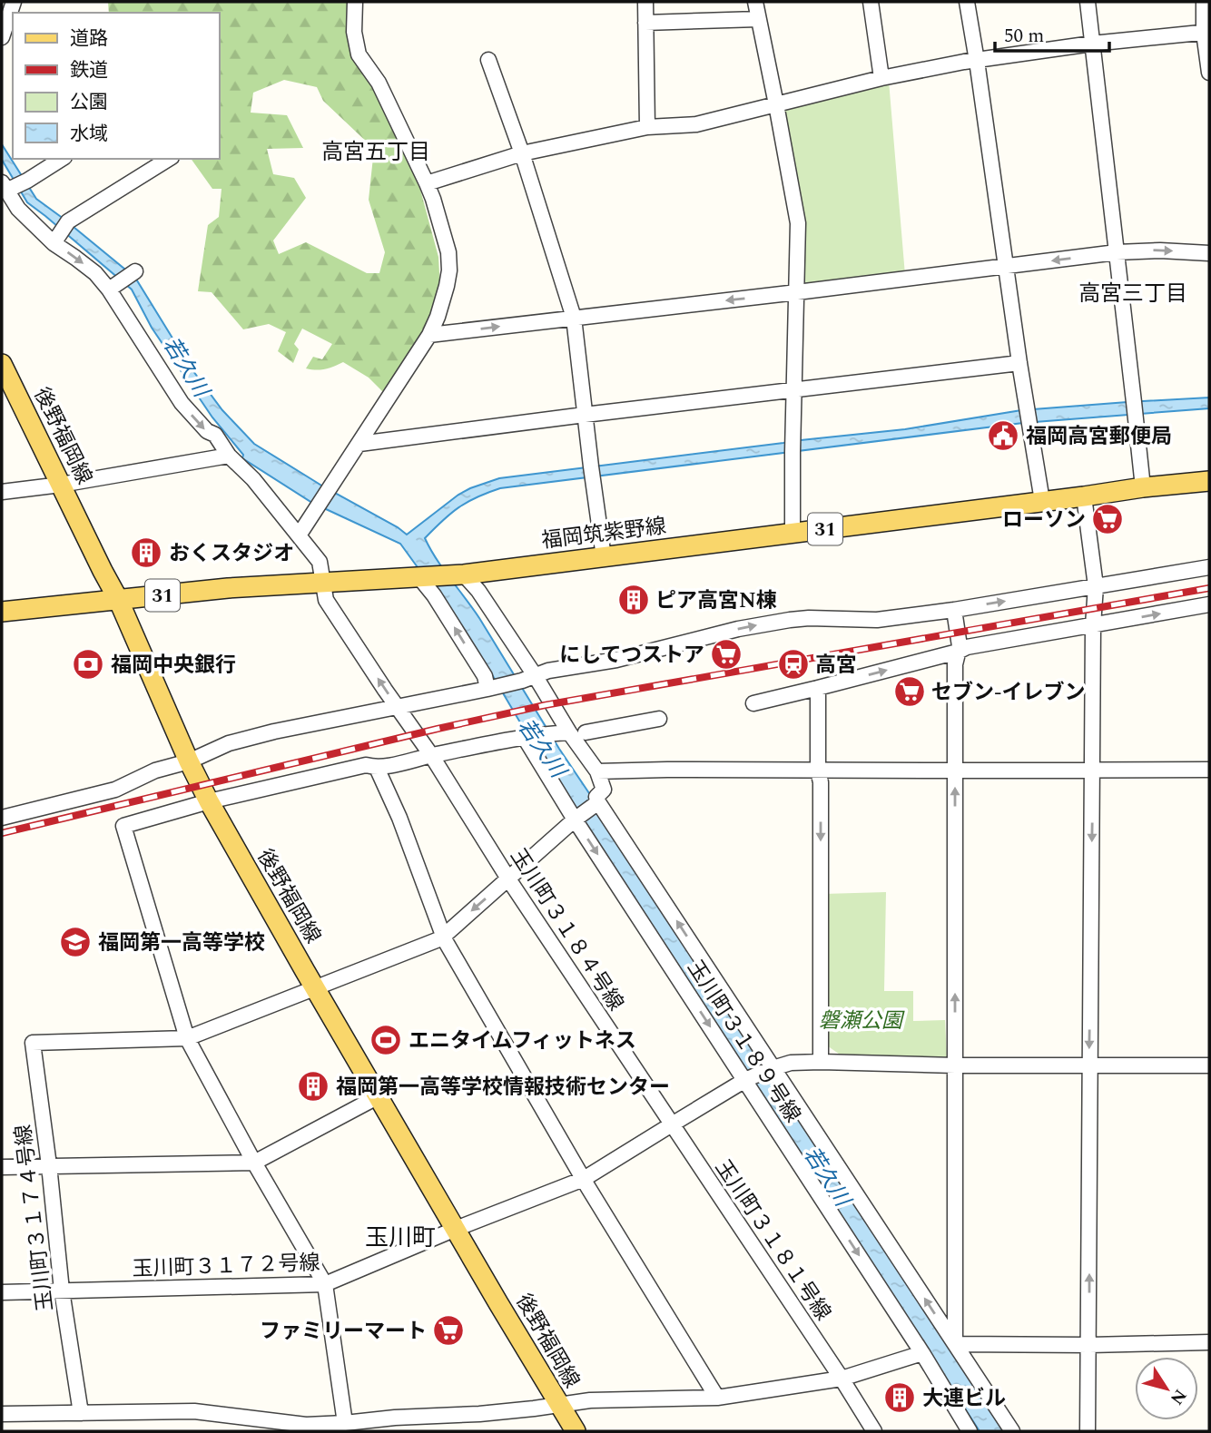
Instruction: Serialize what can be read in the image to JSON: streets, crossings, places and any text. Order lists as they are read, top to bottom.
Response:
{
  "streets": {
    "main road": ["後野福岡線", "31", "福岡筑紫野線"],
    "street": [
      "玉川町３１８４号線",
      "玉川町３１８９号線",
      "玉川町３１７４号線",
      "玉川町３１８１号線",
      "玉川町３１７２号線"
    ]
  },
  "crossings": [
    ["後野福岡線", "福岡筑紫野線"],
    ["後野福岡線", "玉川町３１７４号線"],
    ["後野福岡線", "玉川町３１７２号線"],
    ["福岡筑紫野線", "玉川町３１８４号線"],
    ["玉川町３１８４号線", "玉川町３１７４号線"],
    ["玉川町３１８４号線", "玉川町３１８１号線"],
    ["玉川町３１８４号線", "玉川町３１７２号線"],
    ["玉川町３１８９号線", "玉川町３１７４号線"],
    ["玉川町３１８９号線", "玉川町３１７２号線"],
    ["玉川町３１７４号線", "玉川町３１７２号線"],
    ["玉川町３１８１号線", "玉川町３１７２号線"]
  ],
  "districts": ["高宮五丁目", "高宮三丁目", "玉川町"],
  "water": ["若久川"],
  "parks": ["磐瀬公園"],
  "places": {
    "public building": ["福岡高宮郵便局"],
    "supermarket": [
      "ローソン",
      "にしてつストア",
      "セブン-イレブン",
      "ファミリーマート"
    ],
    "building": [
      "おくスタジオ",
      "ピア高宮N棟",
      "福岡第一高等学校情報技術センター",
      "大連ビル"
    ],
    "bank": ["福岡中央銀行"],
    "station": ["高宮"],
    "school or university": ["福岡第一高等学校"],
    "sports": ["エニタイムフィットネス"]
  },
  "legend": [
    "道路",
    "鉄道",
    "公園",
    "水域"
  ],
  "scale_bar": "50 m",
  "north": "bottom right"
}
